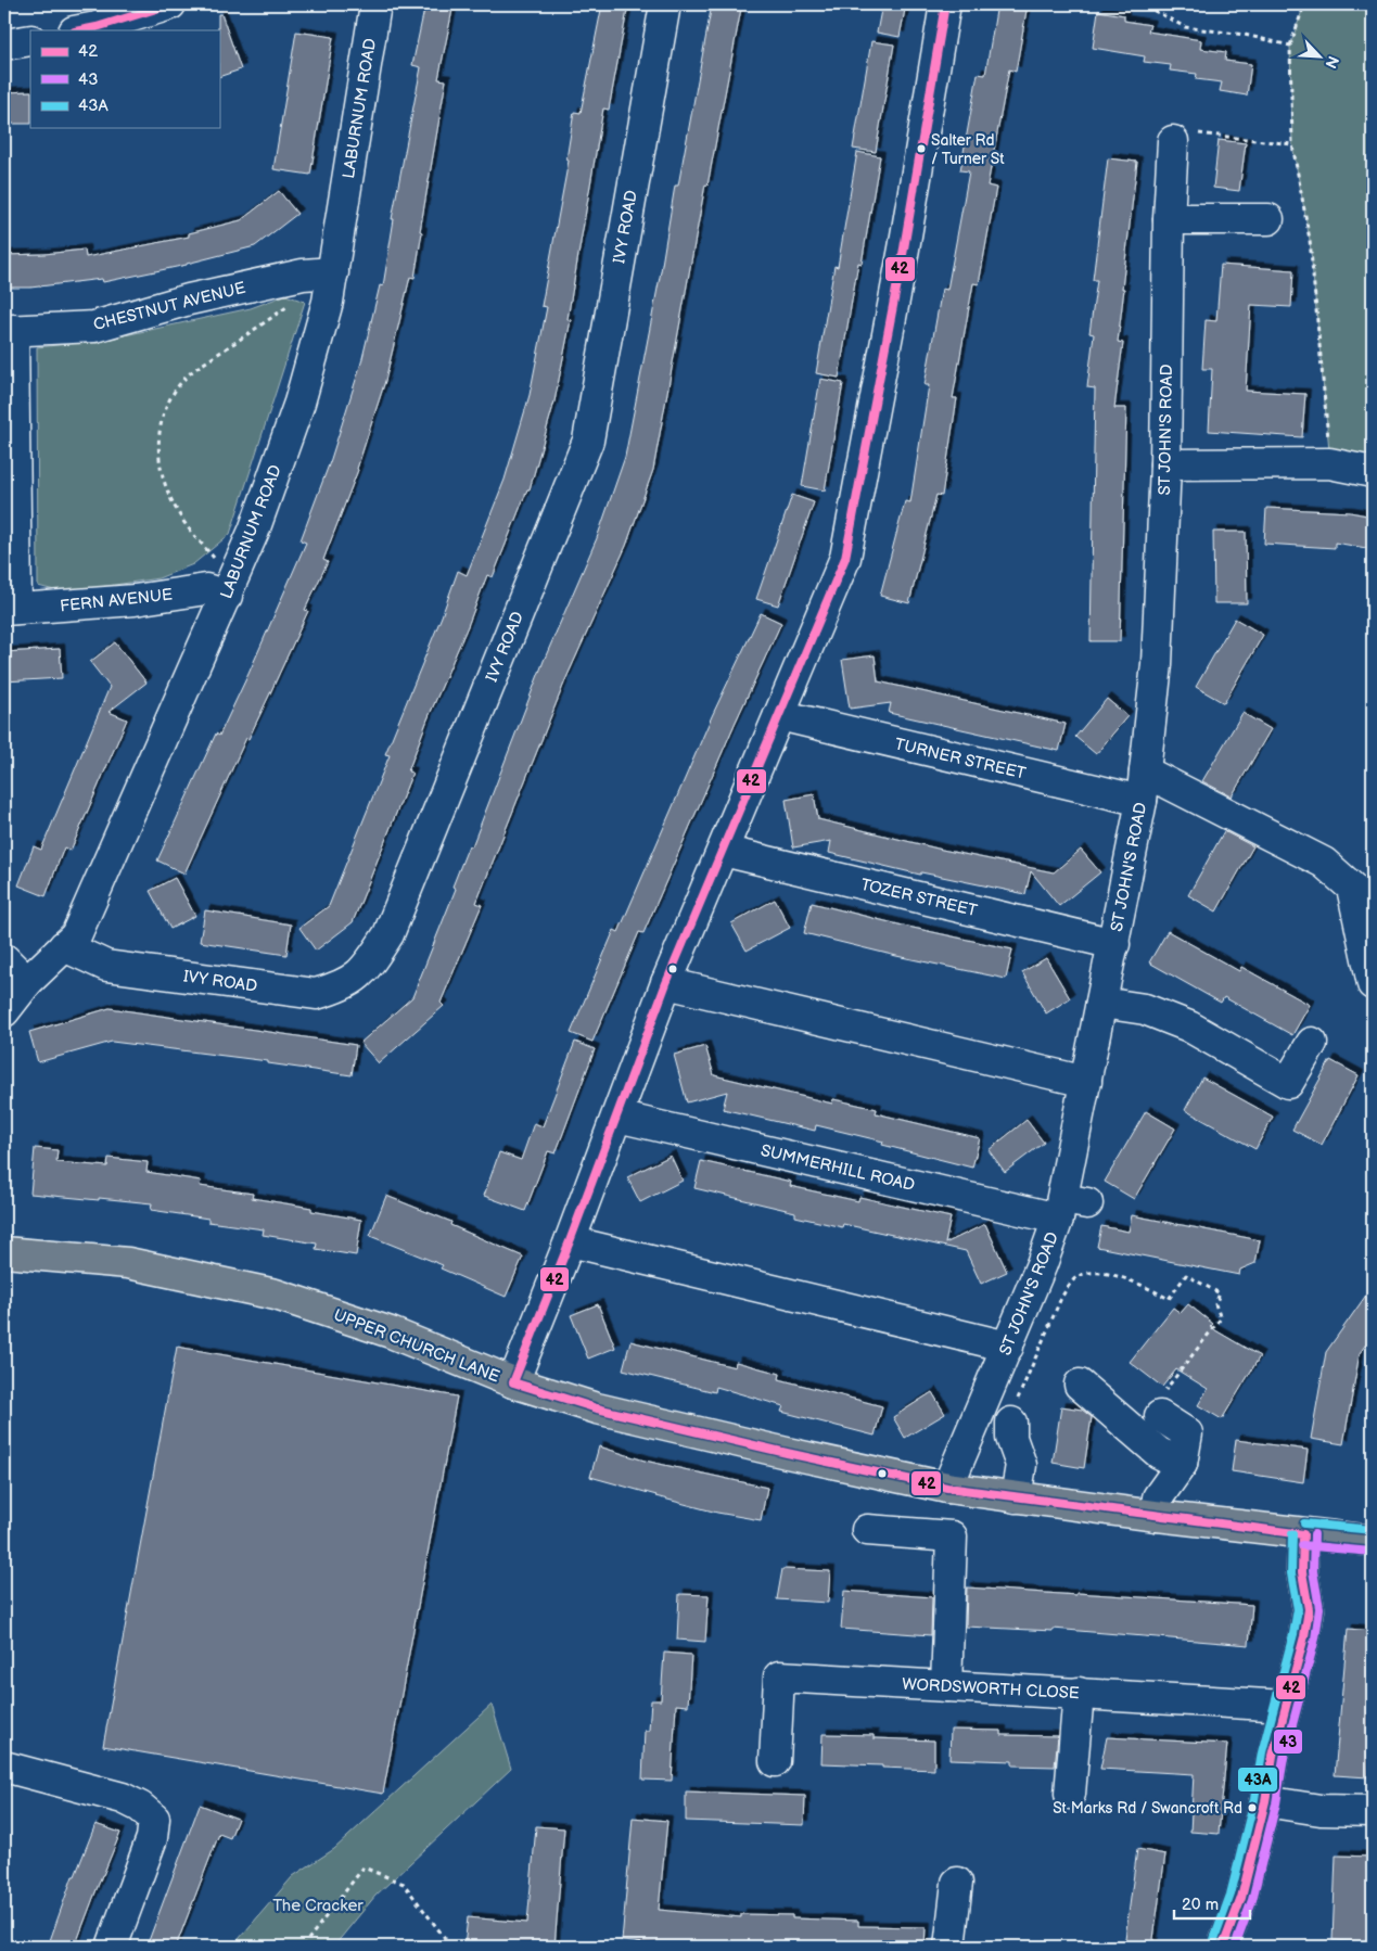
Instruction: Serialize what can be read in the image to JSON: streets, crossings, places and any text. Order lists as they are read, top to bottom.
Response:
{
  "streets": {
    "main road": ["UPPER CHURCH LANE"],
    "street": [
      "LABURNUM ROAD",
      "IVY ROAD",
      "CHESTNUT AVENUE",
      "ST JOHN'S ROAD",
      "FERN AVENUE",
      "TURNER STREET",
      "TOZER STREET",
      "SUMMERHILL ROAD",
      "WORDSWORTH CLOSE"
    ]
  },
  "crossings": [
    ["LABURNUM ROAD", "IVY ROAD"],
    ["LABURNUM ROAD", "CHESTNUT AVENUE"],
    ["LABURNUM ROAD", "FERN AVENUE"],
    ["ST JOHN'S ROAD", "TURNER STREET"],
    ["ST JOHN'S ROAD", "TOZER STREET"],
    ["ST JOHN'S ROAD", "SUMMERHILL ROAD"],
    ["ST JOHN'S ROAD", "UPPER CHURCH LANE"]
  ],
  "parks": ["The Cracker"],
  "places": ["Salter Rd / Turner St", "St Marks Rd / Swancroft Rd"],
  "lines": ["transit line 42", "transit line 43A", "transit line 43"],
  "legend": ["42", "43", "43A"],
  "scale_bar": "20 m",
  "north": "bottom right"
}
